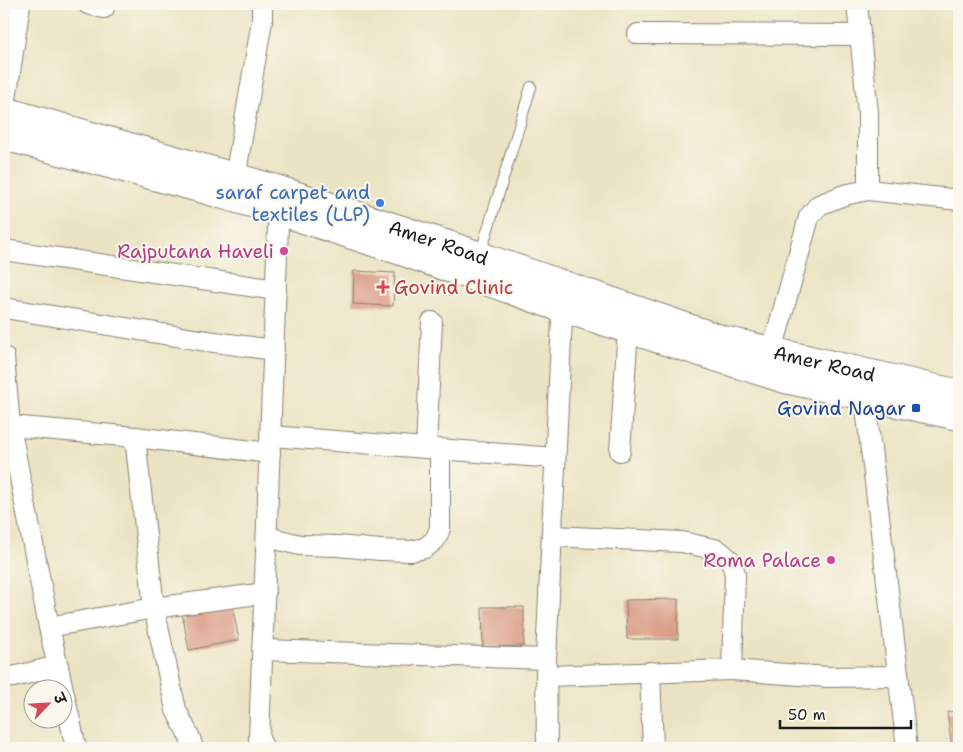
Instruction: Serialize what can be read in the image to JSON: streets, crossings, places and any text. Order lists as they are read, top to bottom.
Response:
{
  "streets": {
    "main road": ["Amer Road"]
  },
  "places": {
    "other": ["saraf carpet and textiles (LLP)", "Rajputana Haveli", "Roma Palace"],
    "health": ["Govind Clinic"],
    "transit": ["Govind Nagar"]
  },
  "scale_bar": "50 m",
  "north": "top right"
}
